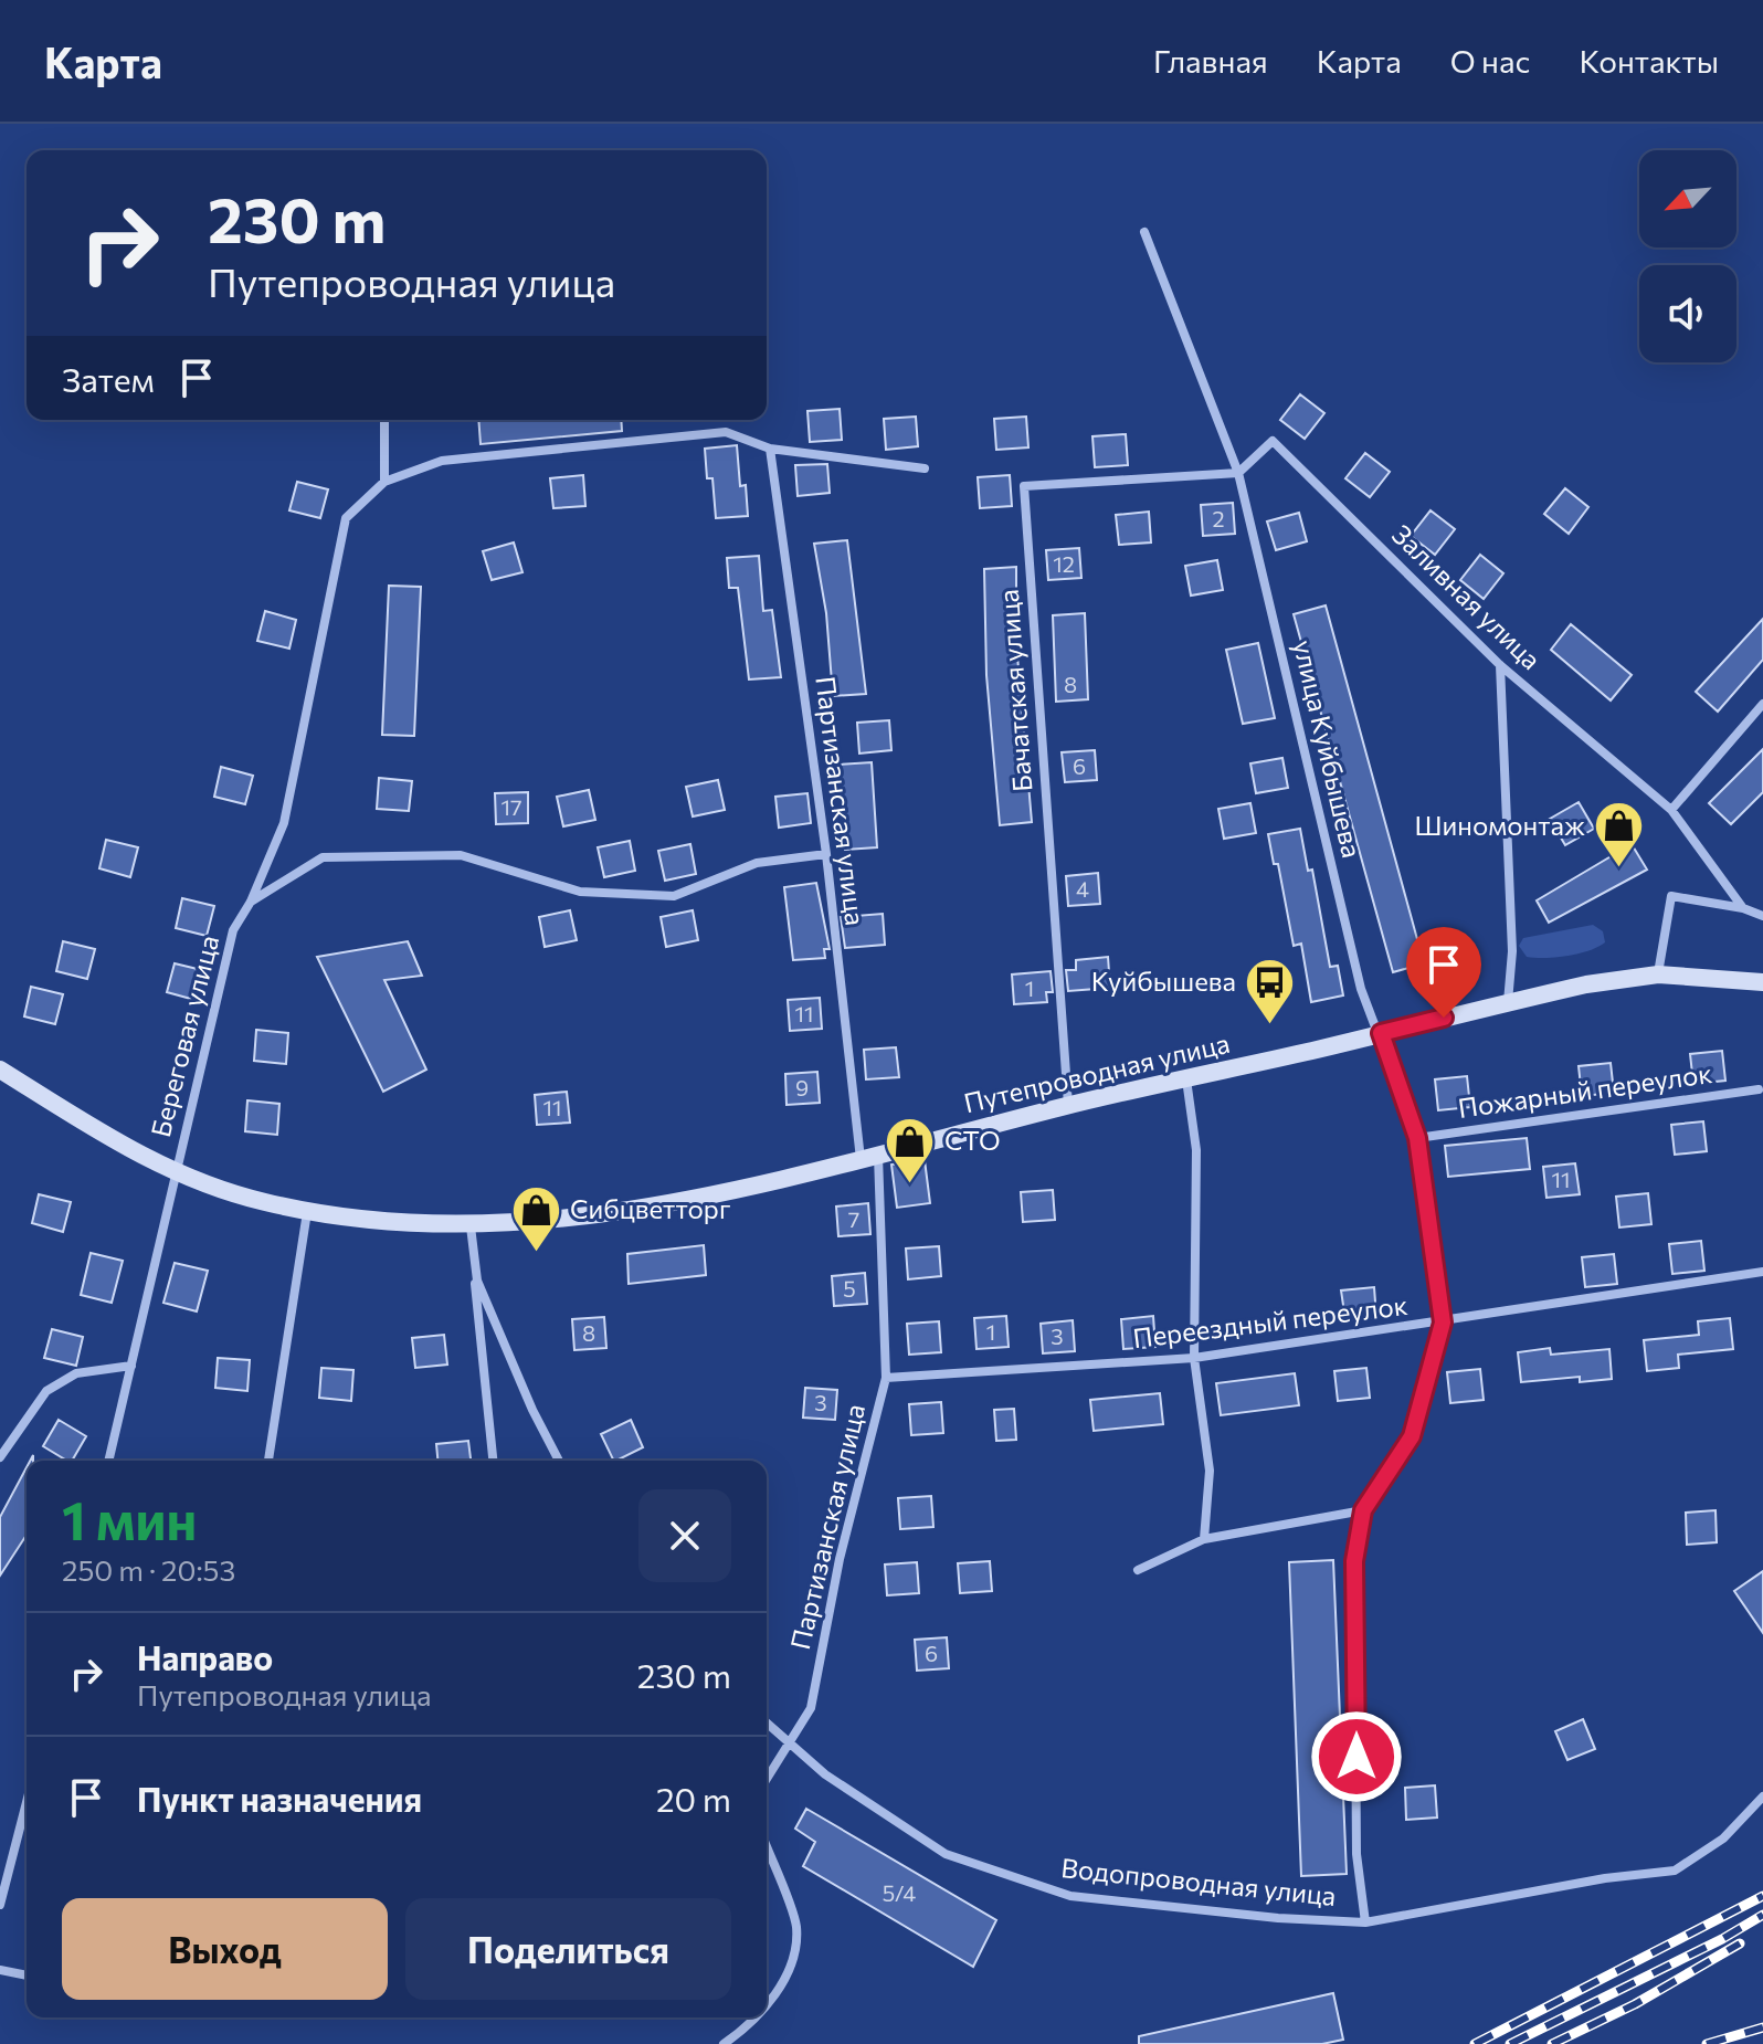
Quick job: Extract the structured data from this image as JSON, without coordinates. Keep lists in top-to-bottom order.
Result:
{
  "streets": {
    "main road": ["Путепроводная улица"],
    "street": [
      "Заливная улица",
      "Бачатская улица",
      "улица Куйбышева",
      "Партизанская улица",
      "Береговая улица",
      "Пожарный переулок",
      "Переездный переулок",
      "Водопроводная улица"
    ]
  },
  "crossings": [
    ["Заливная улица", "Бачатская улица"],
    ["Заливная улица", "улица Куйбышева"],
    ["Бачатская улица", "улица Куйбышева"],
    ["Бачатская улица", "Путепроводная улица"],
    ["улица Куйбышева", "Путепроводная улица"],
    ["улица Куйбышева", "Пожарный переулок"],
    ["улица Куйбышева", "Переездный переулок"],
    ["Партизанская улица", "Путепроводная улица"],
    ["Партизанская улица", "Переездный переулок"],
    ["Партизанская улица", "Водопроводная улица"],
    ["Береговая улица", "Путепроводная улица"]
  ],
  "places": {
    "shop": ["Шиномонтаж", "СТО", "Сибцветторг"],
    "bus stop": ["Куйбышева"]
  },
  "house_numbers": [
    "2",
    "12",
    "8",
    "6",
    "17",
    "4",
    "1",
    "11",
    "9",
    "11",
    "11",
    "7",
    "5",
    "1",
    "8",
    "3",
    "3",
    "6",
    "5/4"
  ],
  "north": "bottom left",
  "page": {
    "header": "Карта",
    "nav": [
      "Главная",
      "Карта",
      "О нас",
      "Контакты"
    ],
    "turn": ["230 m", "Путепроводная улица"],
    "then": "Затем",
    "heading": ["1 мин", "250 m · 20:53"],
    "list": [
      {
        "name": "Направо",
        "note": "Путепроводная улица",
        "value": "230 m"
      },
      {
        "name": "Пункт назначения",
        "value": "20 m"
      }
    ],
    "buttons": ["Выход", "Поделиться"]
  }
}
